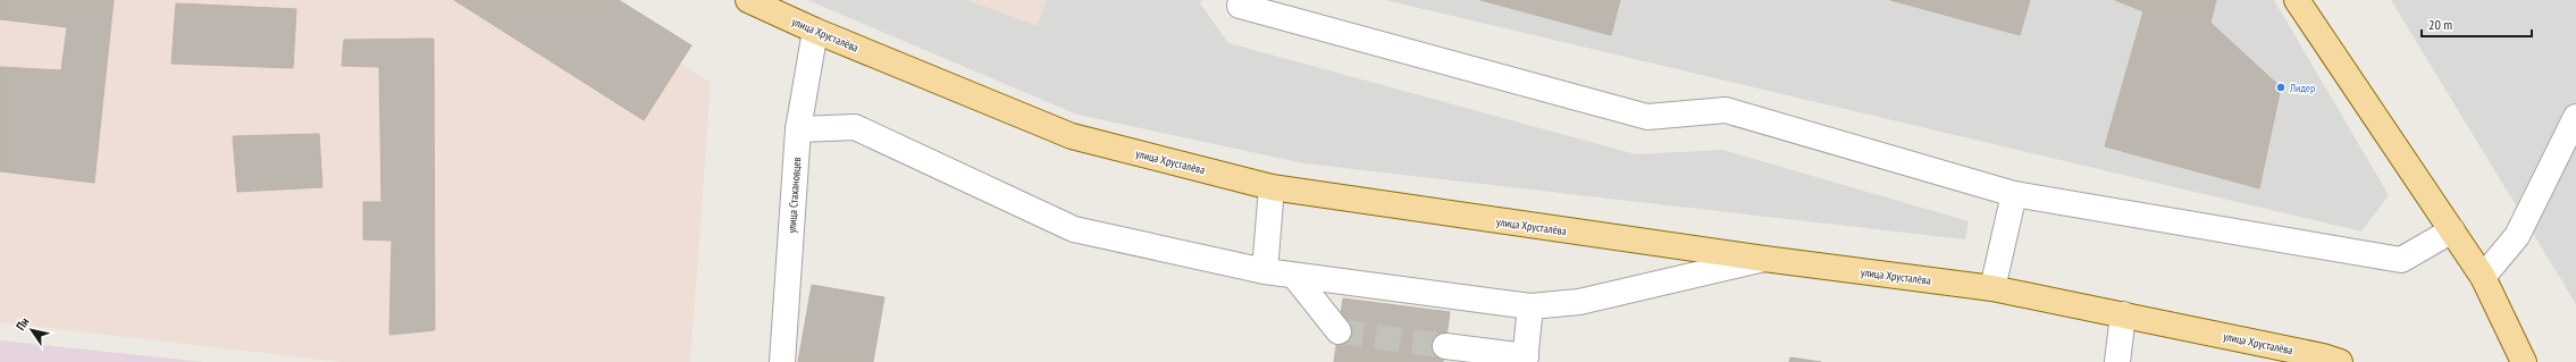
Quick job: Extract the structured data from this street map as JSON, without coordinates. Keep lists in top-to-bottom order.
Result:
{
  "streets": {
    "main road": ["улица Хрусталёва"],
    "street": ["улица Стахановцев"]
  },
  "crossings": [
    ["улица Хрусталёва", "улица Стахановцев"]
  ],
  "places": ["Лидер"],
  "scale_bar": "20 m",
  "north": "top left"
}
